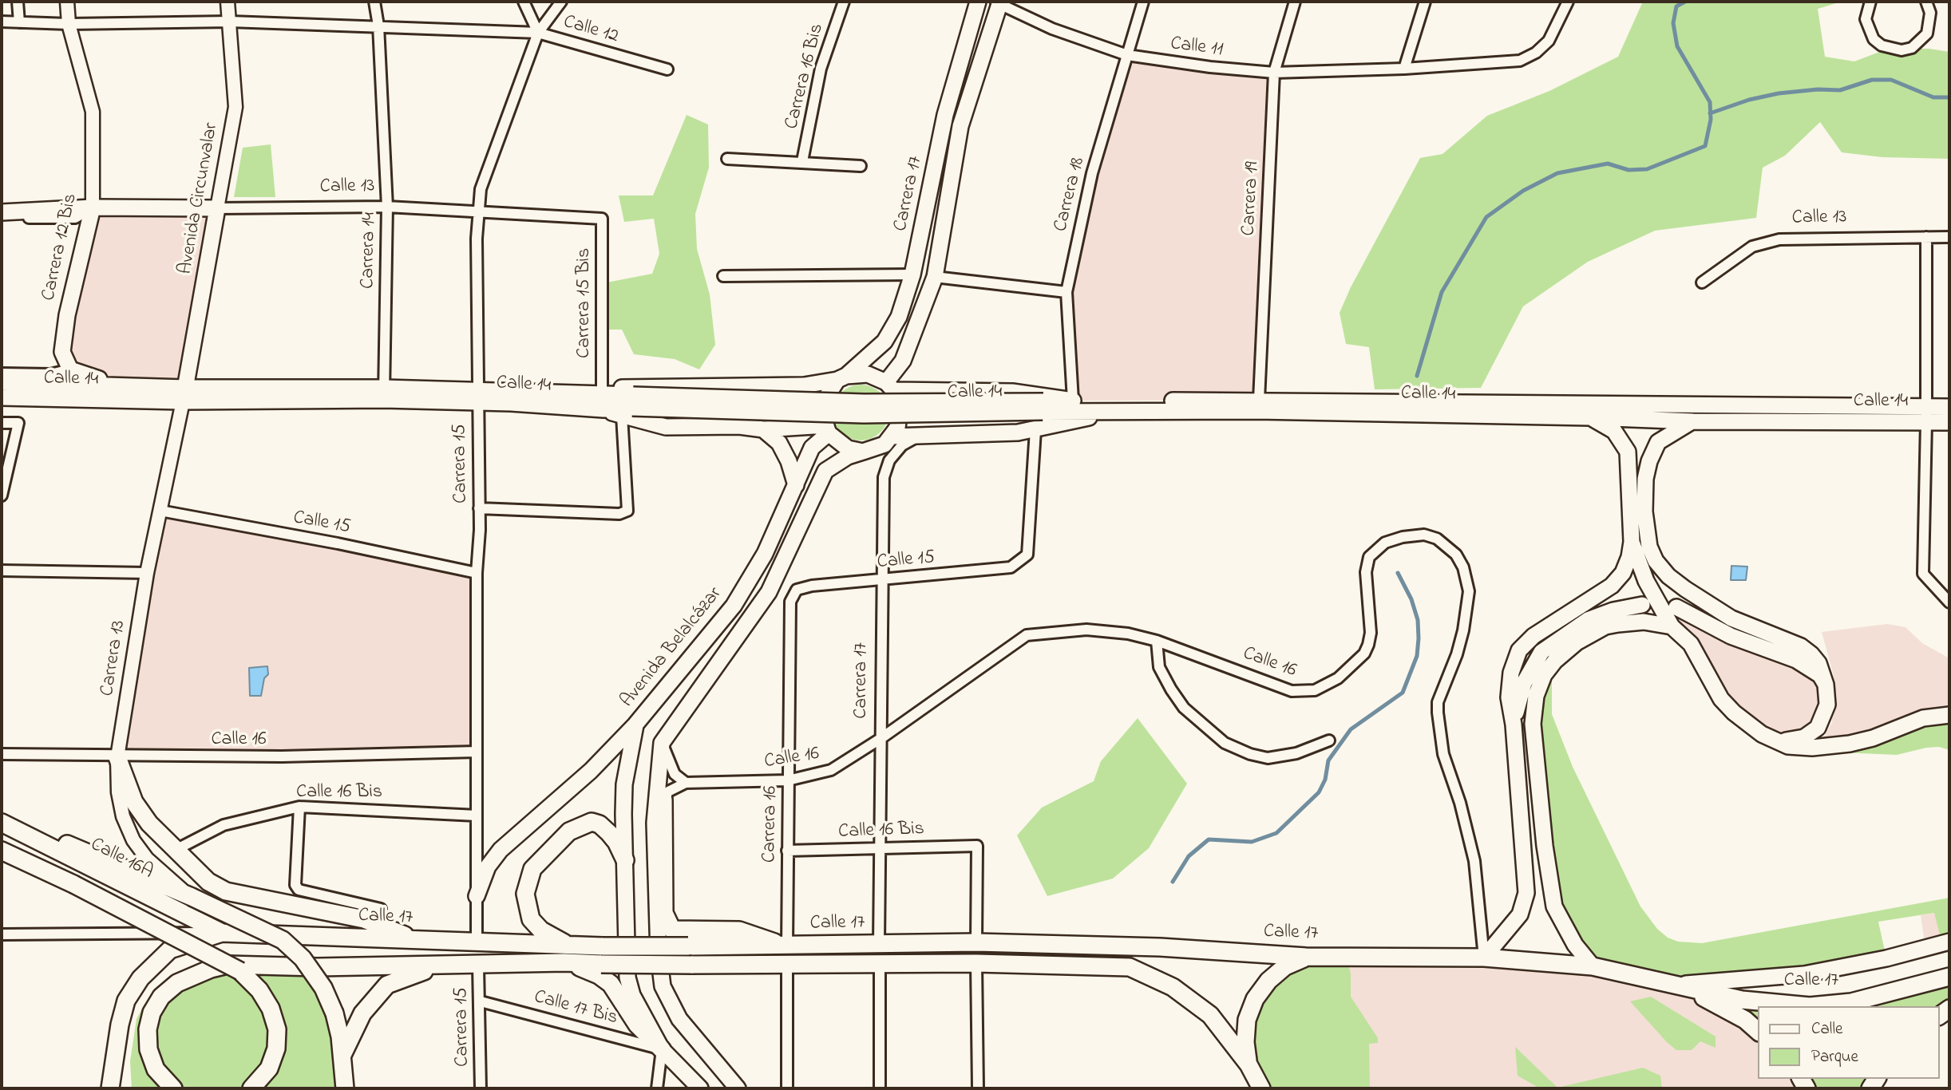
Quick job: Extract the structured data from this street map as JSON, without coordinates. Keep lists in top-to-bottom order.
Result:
{
  "streets": {
    "main road": [
      "Calle 13",
      "Carrera 17",
      "Avenida Circunvalar",
      "Carrera 12 Bis",
      "Calle 14",
      "Avenida Belalcázar",
      "Calle 16A",
      "Calle 17"
    ],
    "street": [
      "Calle 12",
      "Calle 11",
      "Carrera 16 Bis",
      "Carrera 18",
      "Carrera 19",
      "Carrera 14",
      "Carrera 15 Bis",
      "Carrera 15",
      "Calle 15",
      "Carrera 13",
      "Calle 16",
      "Calle 16 Bis",
      "Carrera 16",
      "Calle 17 Bis"
    ]
  },
  "crossings": [
    ["Calle 12", "Avenida Circunvalar"],
    ["Calle 12", "Carrera 12 Bis"],
    ["Calle 12", "Carrera 14"],
    ["Calle 12", "Carrera 15"],
    ["Calle 11", "Carrera 17"],
    ["Calle 11", "Carrera 18"],
    ["Calle 11", "Carrera 19"],
    ["Calle 13", "Avenida Circunvalar"],
    ["Calle 13", "Carrera 12 Bis"],
    ["Calle 13", "Carrera 14"],
    ["Calle 13", "Carrera 15 Bis"],
    ["Calle 13", "Carrera 15"],
    ["Carrera 17", "Calle 15"],
    ["Carrera 17", "Avenida Belalcázar"],
    ["Carrera 17", "Calle 16"],
    ["Carrera 17", "Calle 16 Bis"],
    ["Carrera 17", "Calle 17"],
    ["Carrera 18", "Calle 14"],
    ["Avenida Circunvalar", "Calle 14"],
    ["Avenida Circunvalar", "Carrera 13"],
    ["Carrera 19", "Calle 14"],
    ["Carrera 14", "Calle 14"],
    ["Calle 14", "Carrera 15"],
    ["Calle 14", "Carrera 13"],
    ["Carrera 15", "Calle 15"],
    ["Carrera 15", "Calle 16"],
    ["Carrera 15", "Calle 16 Bis"],
    ["Carrera 15", "Calle 17"],
    ["Carrera 15", "Calle 17 Bis"],
    ["Calle 15", "Carrera 13"],
    ["Calle 15", "Carrera 16"],
    ["Avenida Belalcázar", "Calle 17 Bis"],
    ["Carrera 13", "Calle 16"],
    ["Calle 16", "Carrera 16"],
    ["Calle 16", "Calle 17"],
    ["Calle 16 Bis", "Carrera 16"],
    ["Calle 16 Bis", "Calle 17"],
    ["Carrera 16", "Calle 17"],
    ["Calle 16A", "Calle 17"]
  ],
  "legend": ["Calle", "Parque"]
}
